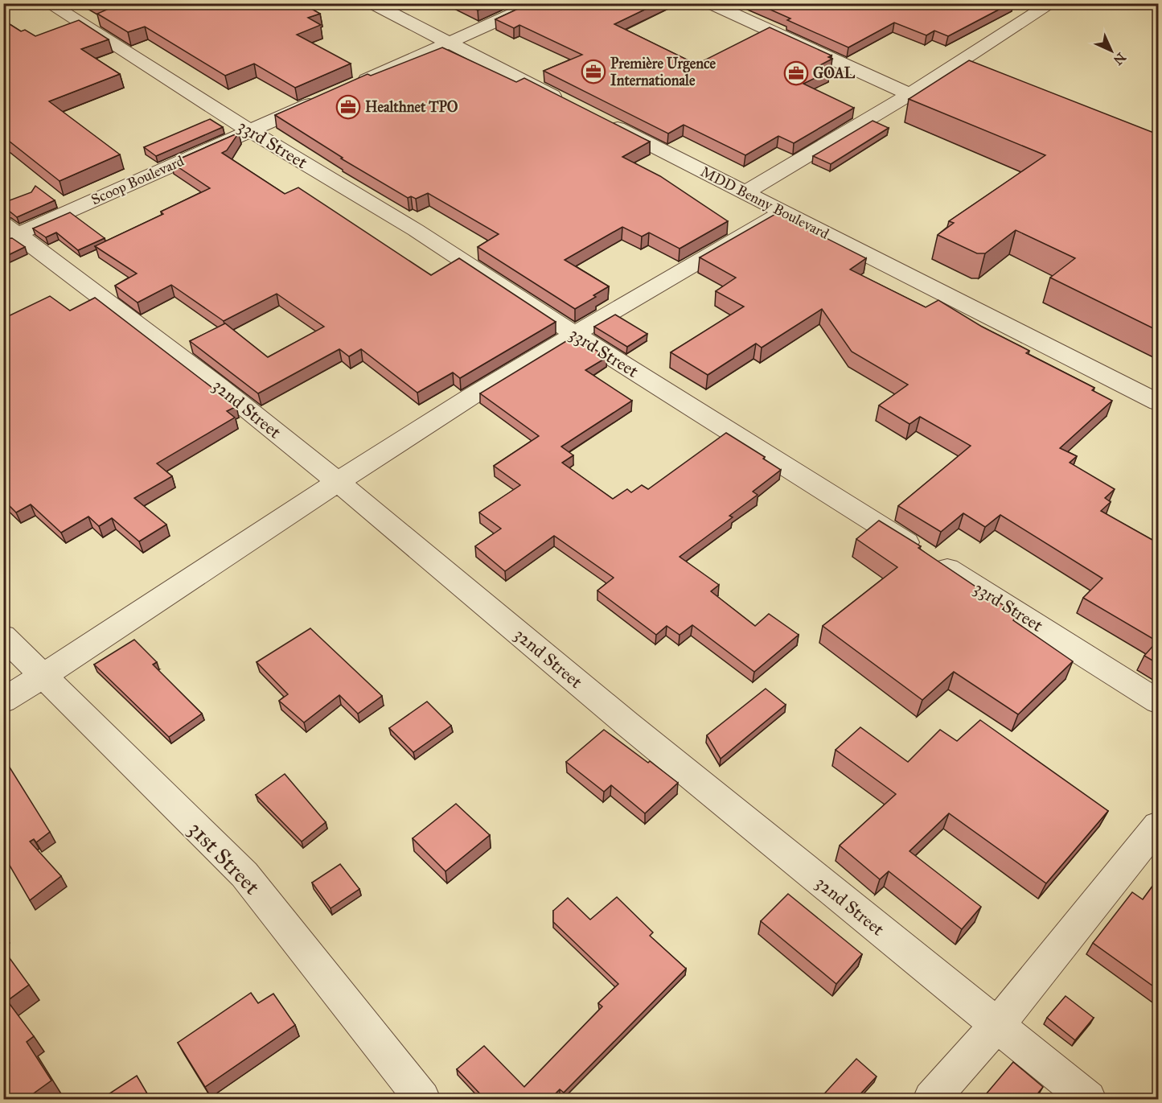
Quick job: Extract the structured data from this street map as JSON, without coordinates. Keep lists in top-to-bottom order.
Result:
{
  "streets": {
    "street": [
      "33rd Street",
      "Scoop Boulevard",
      "MDD Benny Boulevard",
      "32nd Street",
      "31st Street"
    ]
  },
  "crossings": [
    ["33rd Street", "Scoop Boulevard"],
    ["Scoop Boulevard", "32nd Street"]
  ],
  "places": {
    "office": ["Première Urgence Internationale", "GOAL", "Healthnet TPO"]
  },
  "north": "bottom right"
}
